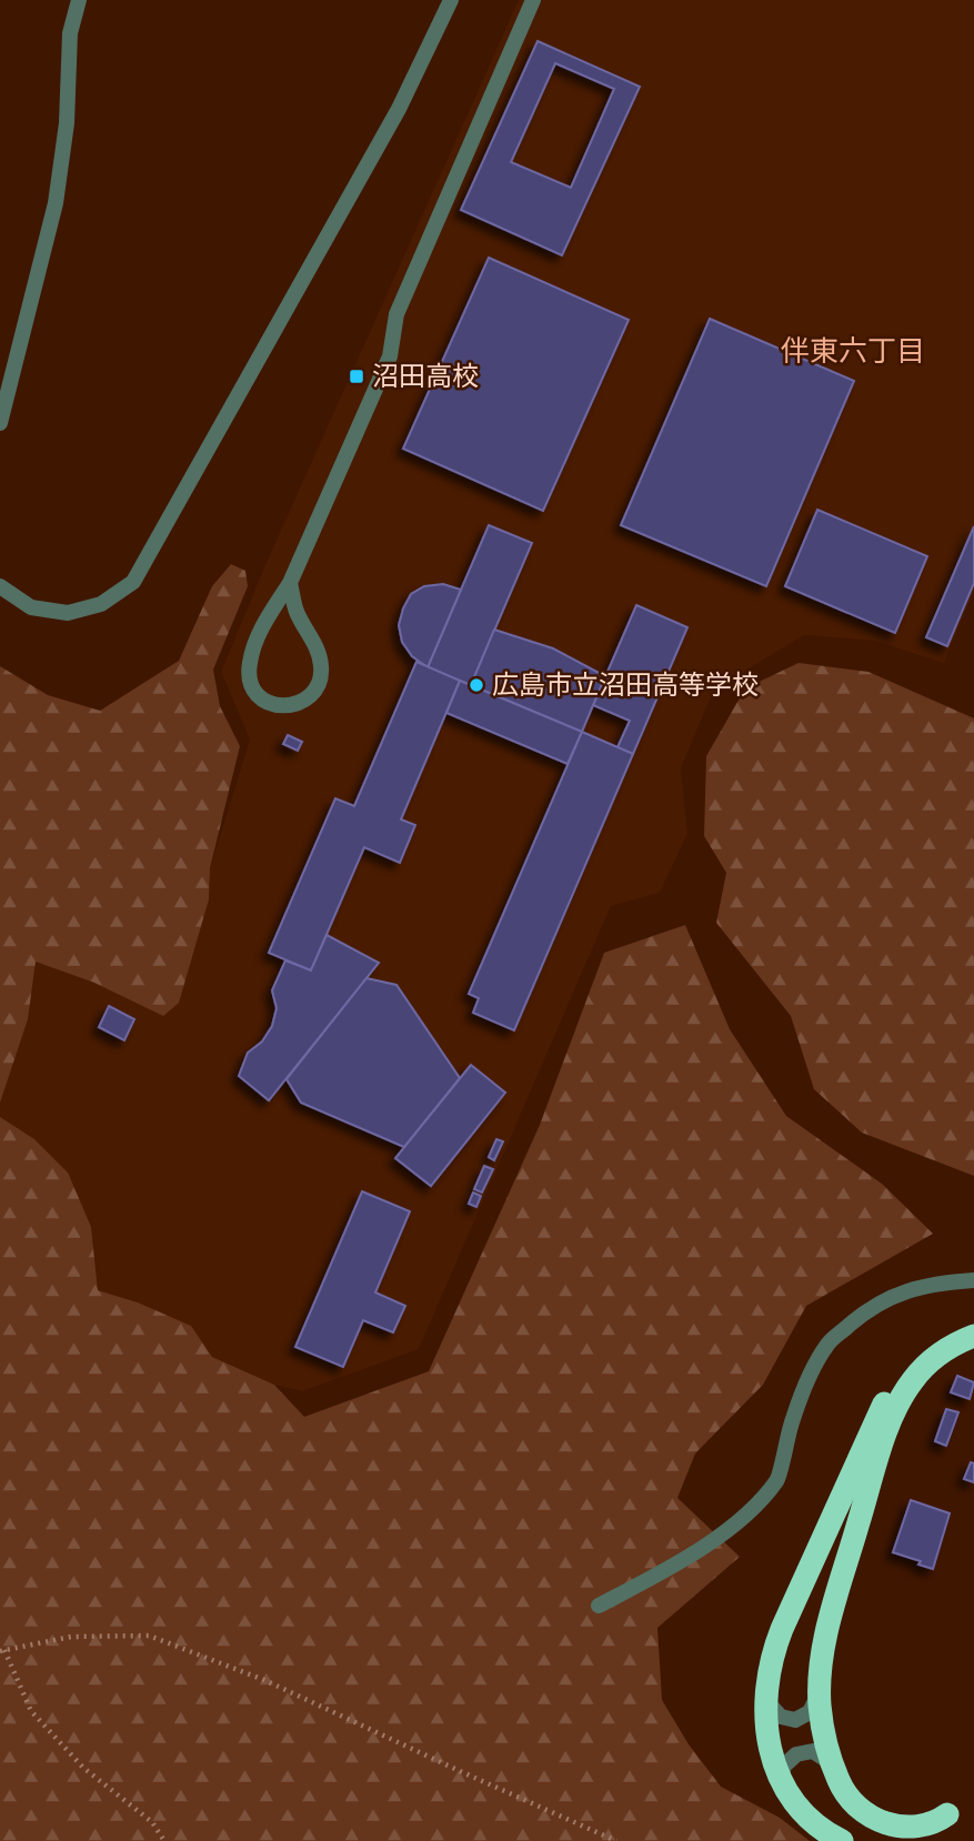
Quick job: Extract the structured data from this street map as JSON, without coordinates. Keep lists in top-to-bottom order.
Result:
{
  "districts": ["伴東六丁目"],
  "places": {
    "transit": ["沼田高校"],
    "other": ["広島市立沼田高等学校"]
  }
}
